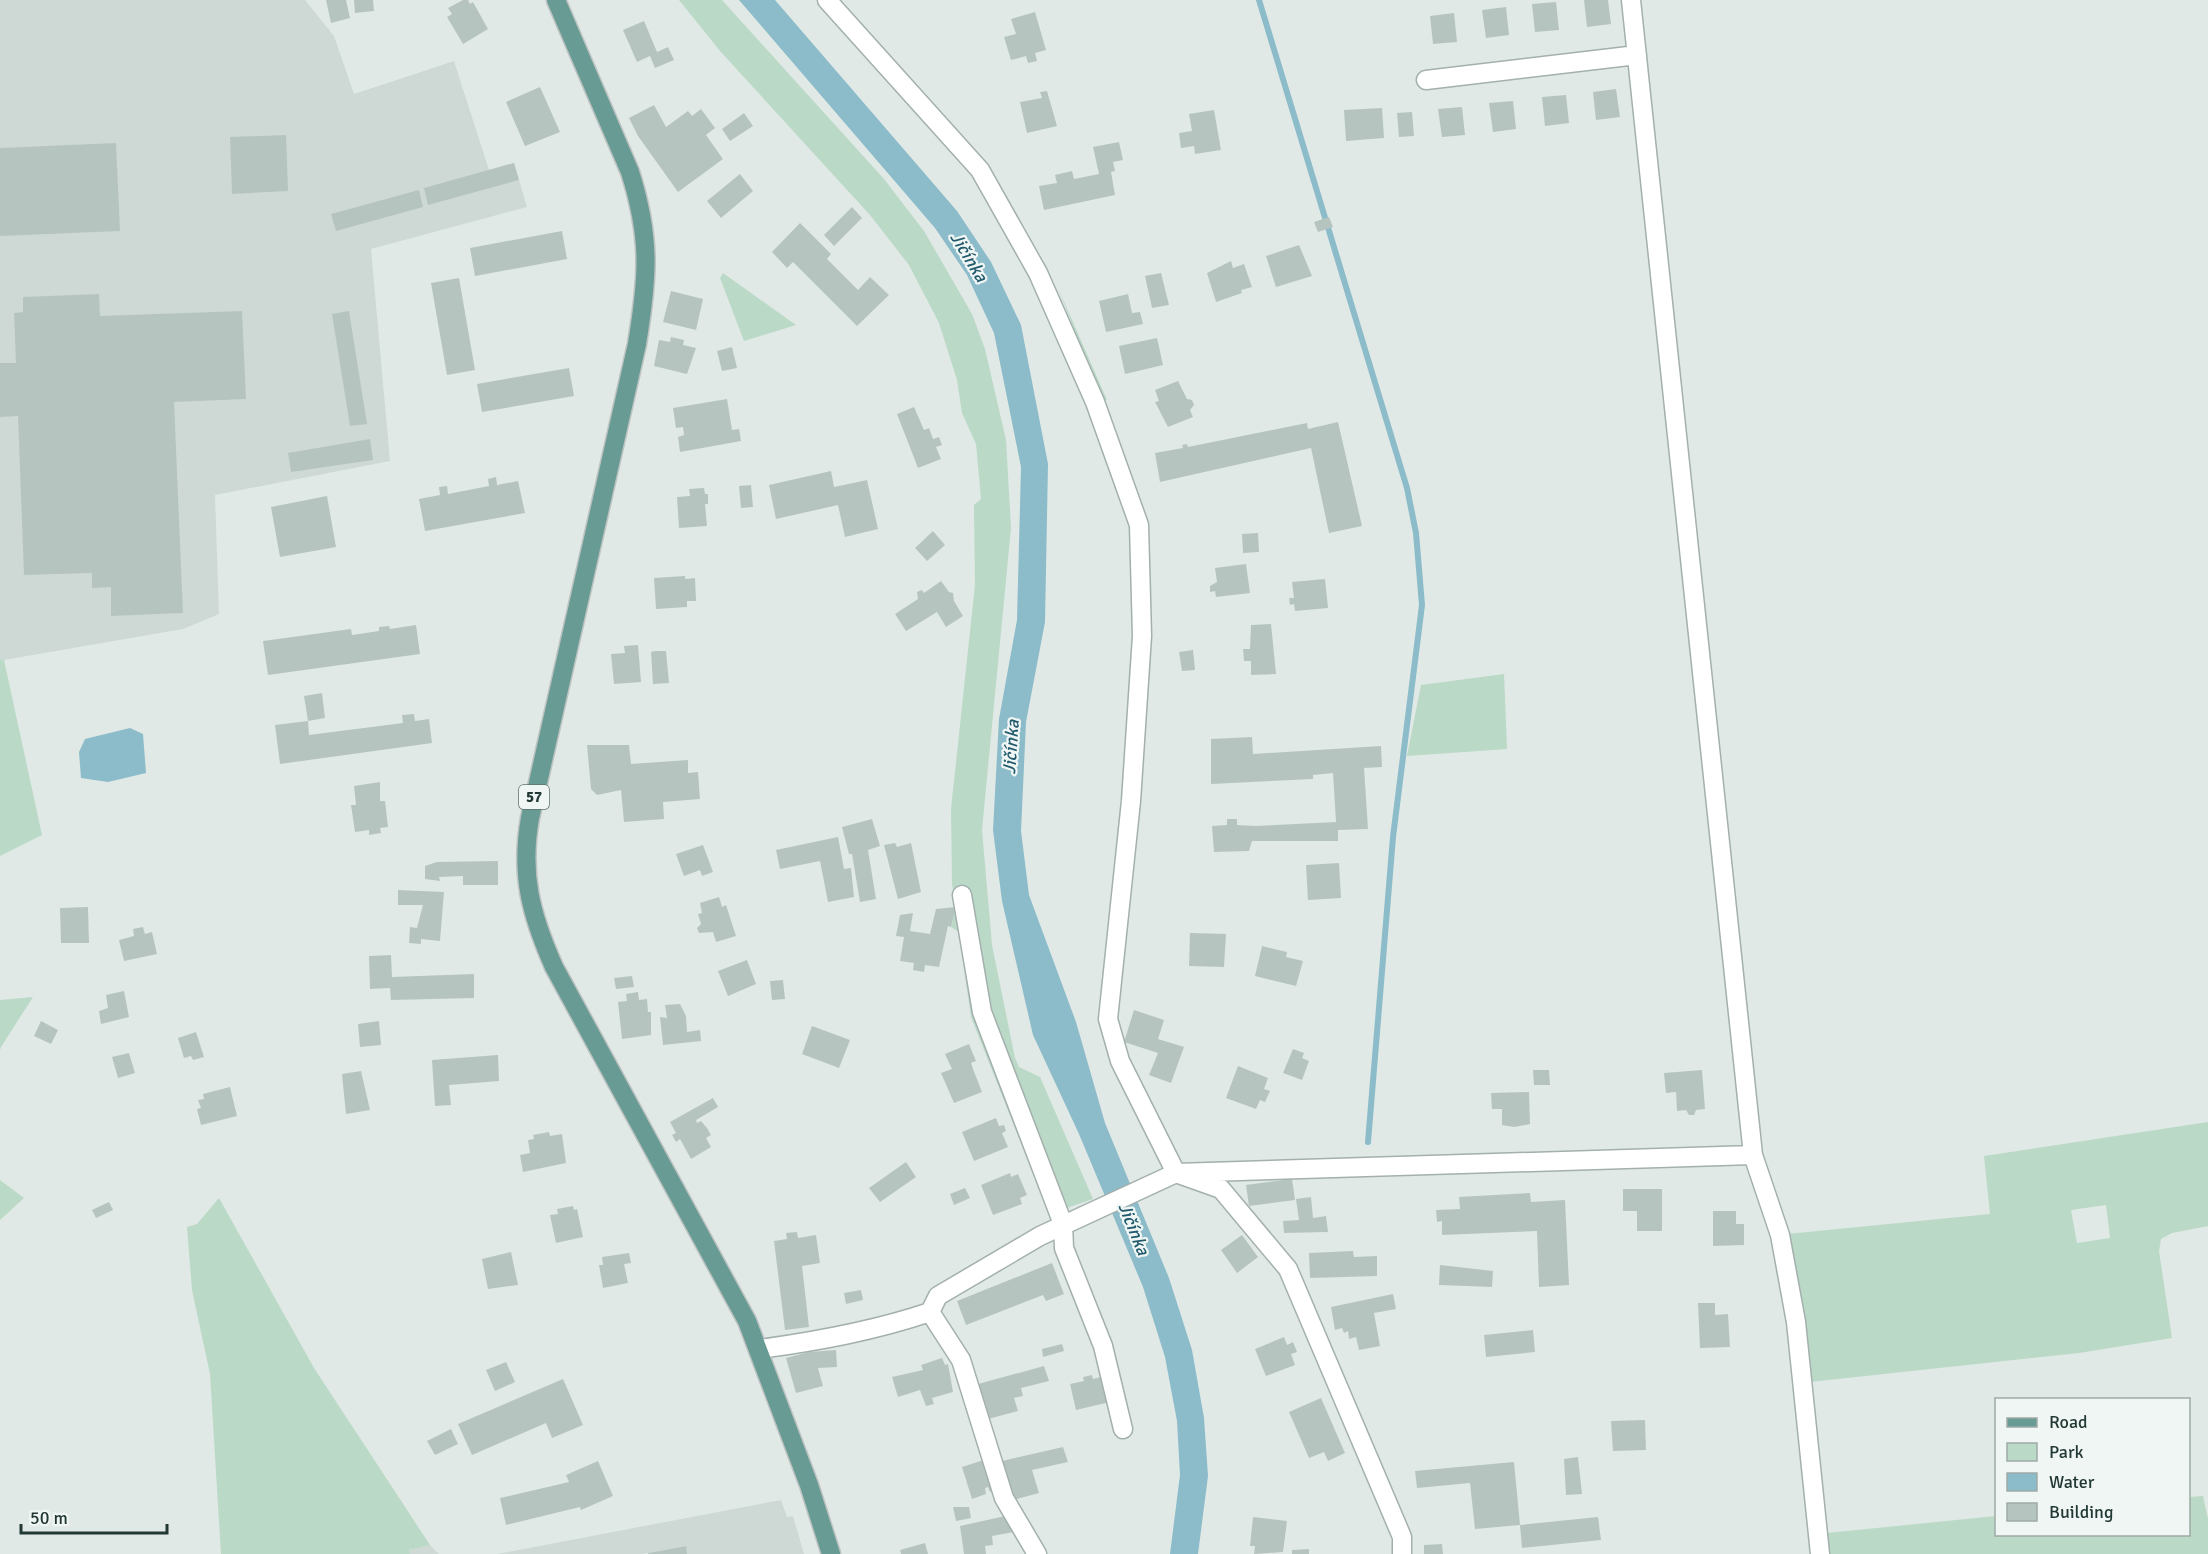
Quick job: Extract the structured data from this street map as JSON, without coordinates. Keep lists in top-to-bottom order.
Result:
{
  "streets": {
    "main road": ["57"]
  },
  "water": ["Jičínka"],
  "legend": [
    "Road",
    "Park",
    "Water",
    "Building"
  ],
  "scale_bar": "50 m"
}
